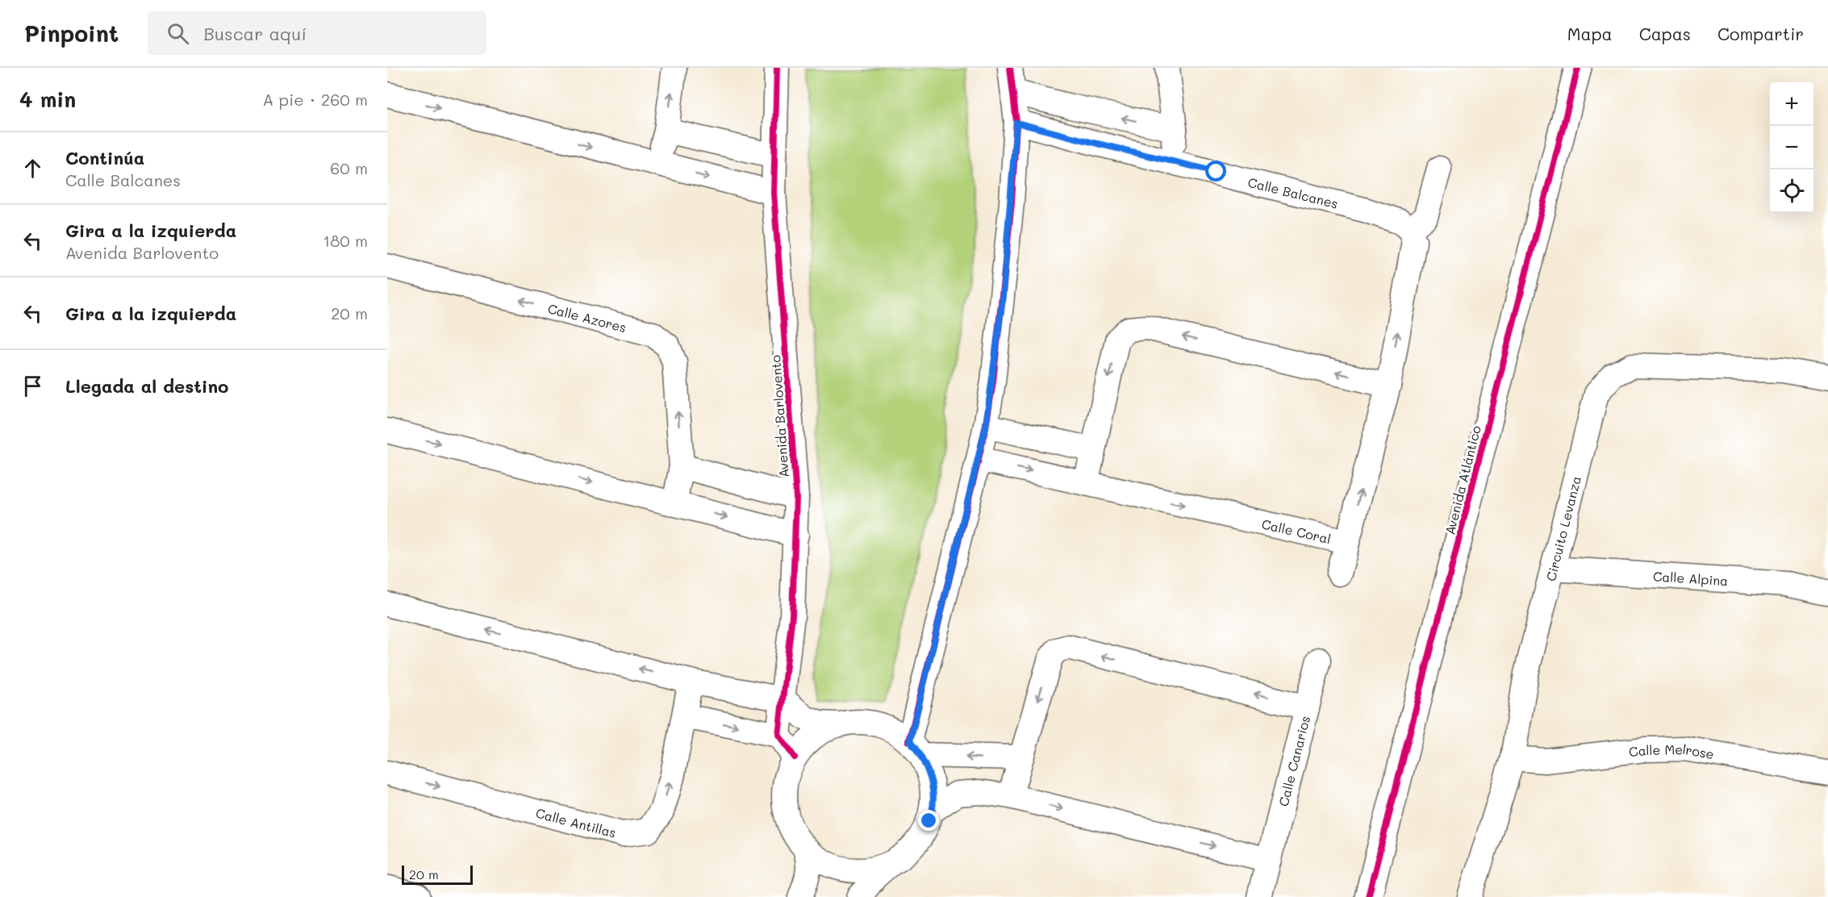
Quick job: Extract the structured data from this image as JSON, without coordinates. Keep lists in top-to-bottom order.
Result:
{
  "streets": {
    "street": [
      "Calle Balcanes",
      "Calle Azores",
      "Avenida Barlovento",
      "Avenida Atlántico",
      "Circuito Levanza",
      "Calle Coral",
      "Calle Alpina",
      "Calle Melrose",
      "Calle Canarios",
      "Calle Antillas"
    ]
  },
  "crossings": [
    ["Calle Balcanes", "Calle Coral"],
    ["Circuito Levanza", "Calle Alpina"],
    ["Circuito Levanza", "Calle Melrose"]
  ],
  "scale_bar": "20 m",
  "page": {
    "header": "Pinpoint",
    "search": "Buscar aquí",
    "nav": ["Mapa", "Capas", "Compartir"],
    "heading": ["4 min", "A pie · 260 m"],
    "map_buttons": ["+", "−"],
    "list": [
      ["Continúa", "Calle Balcanes", "60 m"],
      ["Gira a la izquierda", "Avenida Barlovento", "180 m"],
      ["Gira a la izquierda", "20 m"],
      "Llegada al destino"
    ],
    "scale": "20 m"
  }
}
